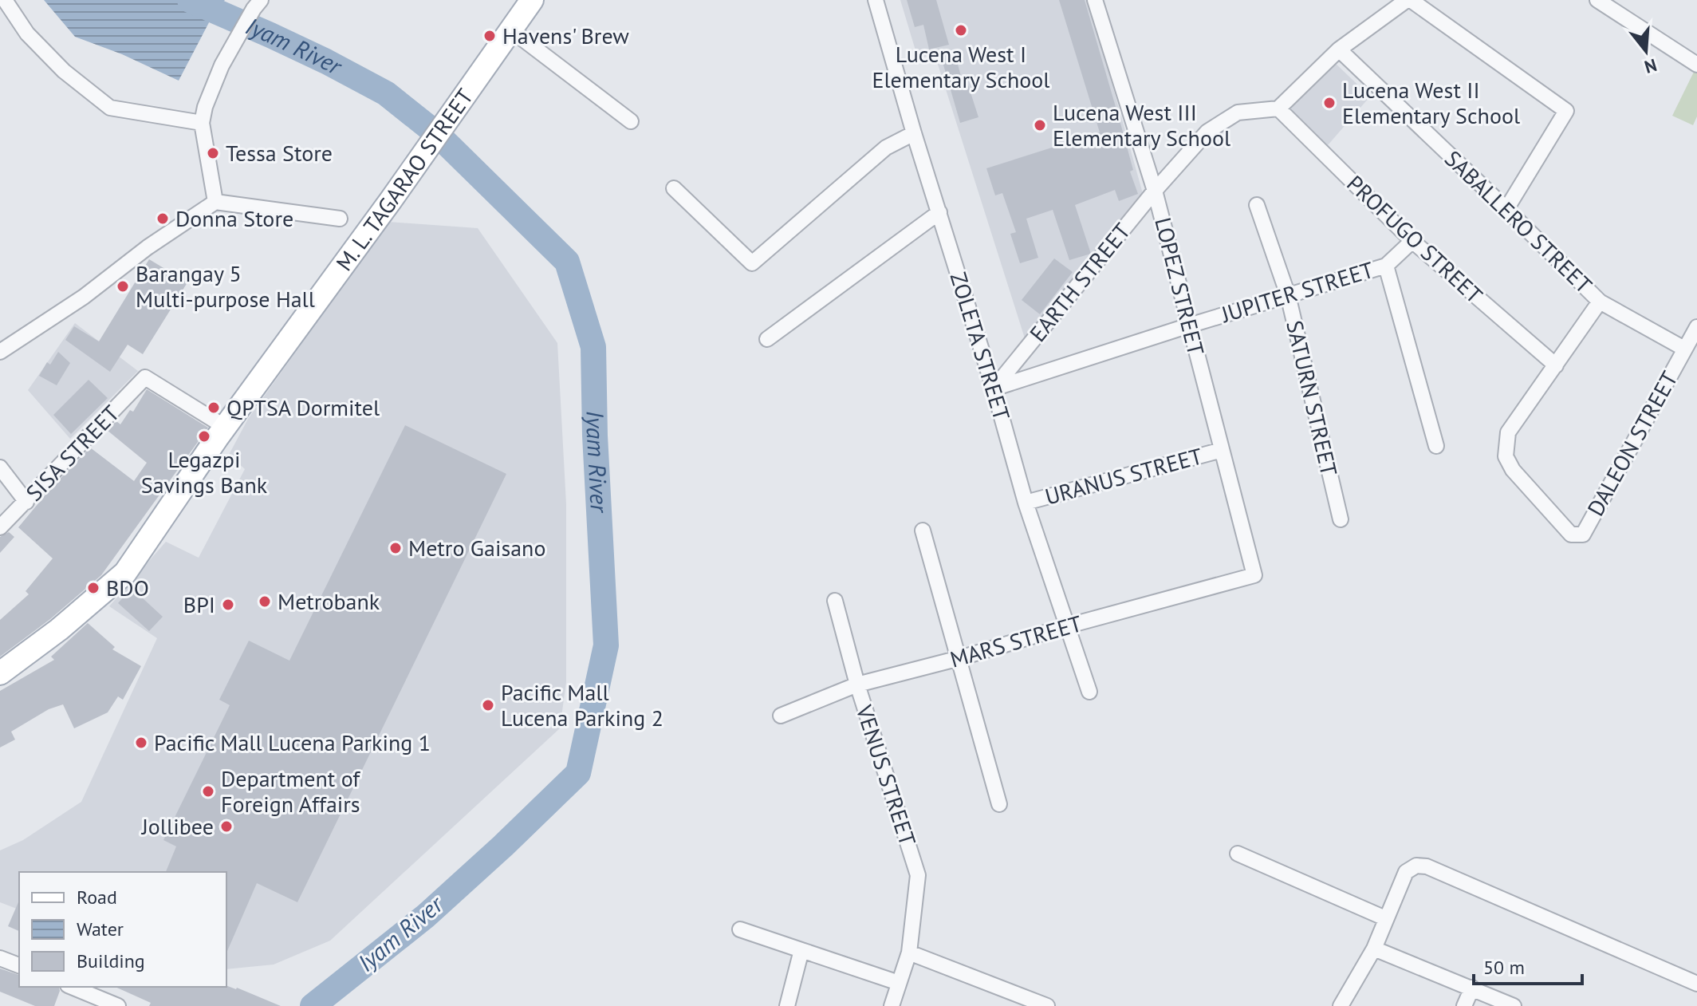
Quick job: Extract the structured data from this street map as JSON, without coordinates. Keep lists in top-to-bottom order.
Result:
{
  "streets": {
    "main road": ["M. L. TAGARAO STREET"],
    "street": [
      "SABALLERO STREET",
      "PROFUGO STREET",
      "EARTH STREET",
      "LOPEZ STREET",
      "JUPITER STREET",
      "ZOLETA STREET",
      "SATURN STREET",
      "DALEON STREET",
      "SISA STREET",
      "URANUS STREET",
      "MARS STREET",
      "VENUS STREET"
    ]
  },
  "crossings": [
    ["M. L. TAGARAO STREET", "SISA STREET"],
    ["SABALLERO STREET", "DALEON STREET"],
    ["PROFUGO STREET", "EARTH STREET"],
    ["PROFUGO STREET", "JUPITER STREET"],
    ["PROFUGO STREET", "DALEON STREET"],
    ["EARTH STREET", "LOPEZ STREET"],
    ["EARTH STREET", "JUPITER STREET"],
    ["EARTH STREET", "ZOLETA STREET"],
    ["LOPEZ STREET", "JUPITER STREET"],
    ["LOPEZ STREET", "URANUS STREET"],
    ["LOPEZ STREET", "MARS STREET"],
    ["JUPITER STREET", "ZOLETA STREET"],
    ["JUPITER STREET", "SATURN STREET"],
    ["ZOLETA STREET", "URANUS STREET"],
    ["ZOLETA STREET", "MARS STREET"],
    ["MARS STREET", "VENUS STREET"]
  ],
  "water": ["Iyam River"],
  "places": [
    "Lucena West I Elementary School",
    "Havens' Brew",
    "Lucena West II Elementary School",
    "Lucena West III Elementary School",
    "Tessa Store",
    "Donna Store",
    "Barangay 5 Multi-purpose Hall",
    "QPTSA Dormitel",
    "Legazpi Savings Bank",
    "Metro Gaisano",
    "BDO",
    "Metrobank",
    "BPI",
    "Pacific Mall Lucena Parking 2",
    "Pacific Mall Lucena Parking 1",
    "Department of Foreign Affairs",
    "Jollibee"
  ],
  "legend": ["Road", "Water", "Building"],
  "scale_bar": "50 m",
  "north": "bottom"
}
